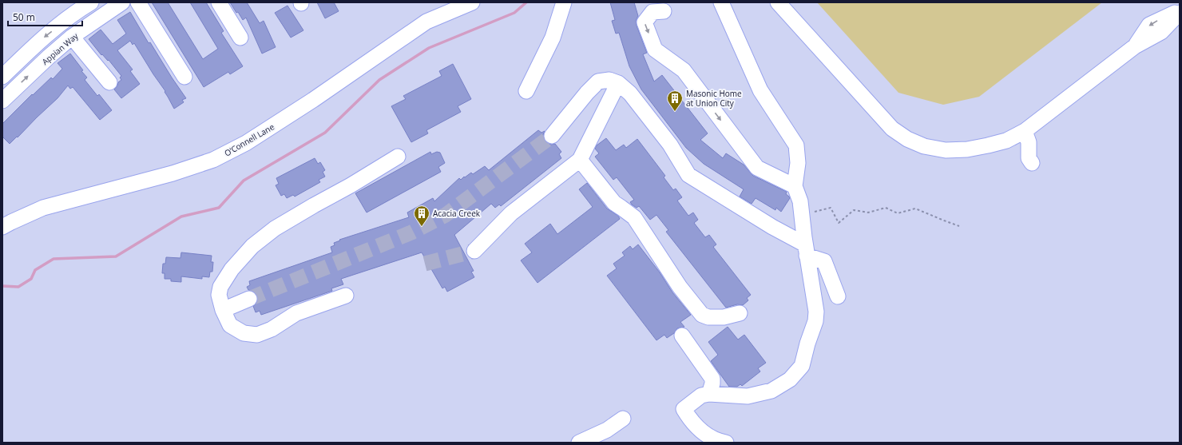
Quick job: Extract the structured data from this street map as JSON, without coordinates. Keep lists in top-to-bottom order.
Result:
{
  "streets": {
    "street": ["Appian Way", "O’Connell Lane"]
  },
  "places": {
    "building": ["Masonic Home at Union City", "Acacia Creek"]
  },
  "scale_bar": "50 m"
}
